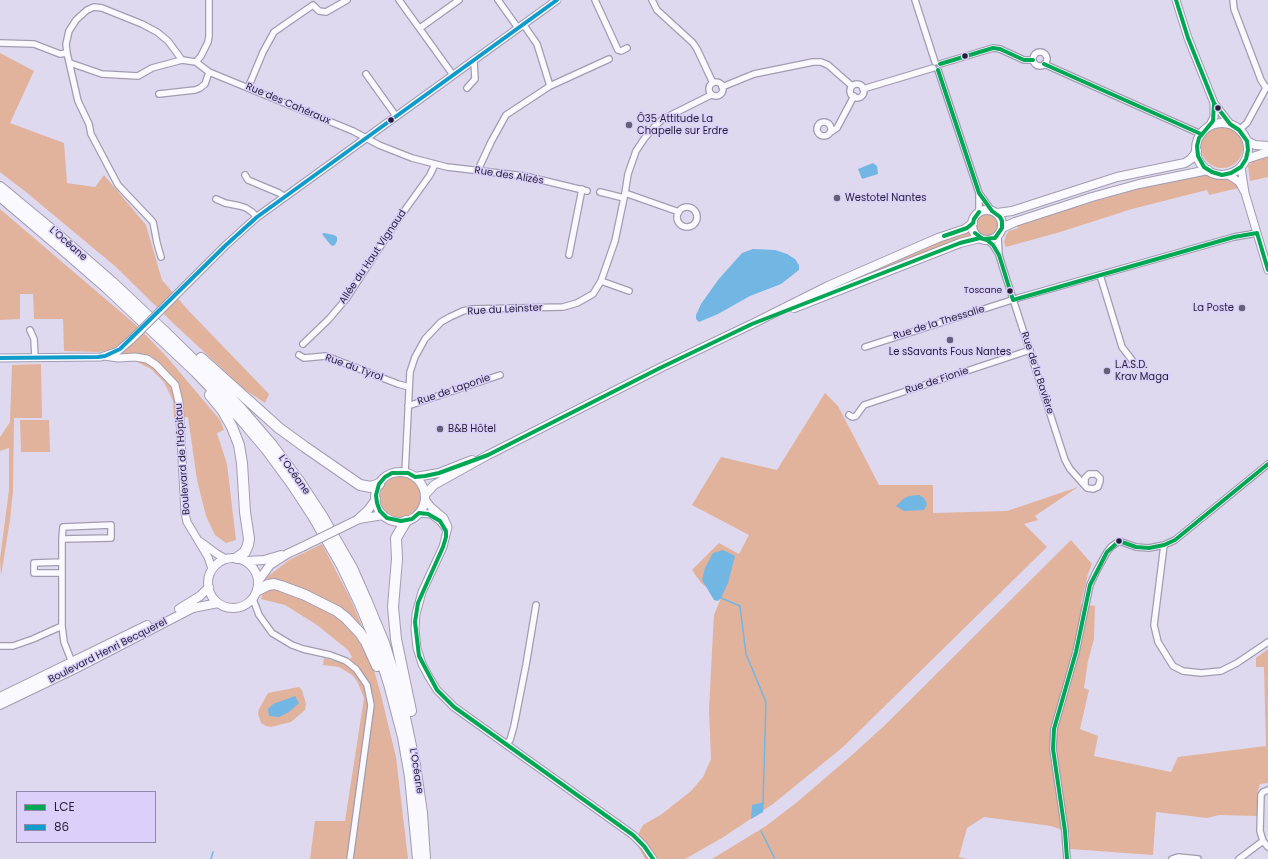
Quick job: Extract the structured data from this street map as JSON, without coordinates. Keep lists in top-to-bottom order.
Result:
{
  "streets": {
    "highway": ["L’Océane"],
    "main road": ["Boulevard Henri Becquerel"],
    "street": [
      "Rue des Cahéraux",
      "Rue des Alizés",
      "Allée du Haut Vignaud",
      "Rue du Leinster",
      "Rue de la Thessalie",
      "Rue du Tyrol",
      "Rue de la Bavière",
      "Rue de Fionie",
      "Rue de Laponie",
      "Boulevard de l'Hôpitau"
    ]
  },
  "crossings": [
    ["Rue des Cahéraux", "Rue des Alizés"],
    ["Rue des Cahéraux", "Allée du Haut Vignaud"],
    ["Rue des Alizés", "Allée du Haut Vignaud"],
    ["Rue du Leinster", "Rue du Tyrol"],
    ["Rue du Leinster", "Rue de Laponie"],
    ["Rue de la Thessalie", "Rue de la Bavière"],
    ["Rue de la Bavière", "Rue de Fionie"],
    ["Boulevard de l'Hôpitau", "Boulevard Henri Becquerel"]
  ],
  "places": [
    "Ô35 Attitude La Chapelle sur Erdre",
    "Westotel Nantes",
    "Toscane",
    "La Poste",
    "Le sSavants Fous Nantes",
    "L.A.S.D. Krav Maga",
    "B&B Hôtel"
  ],
  "lines": ["transit line LCE", "transit line 86"],
  "legend": ["LCE", "86"]
}
